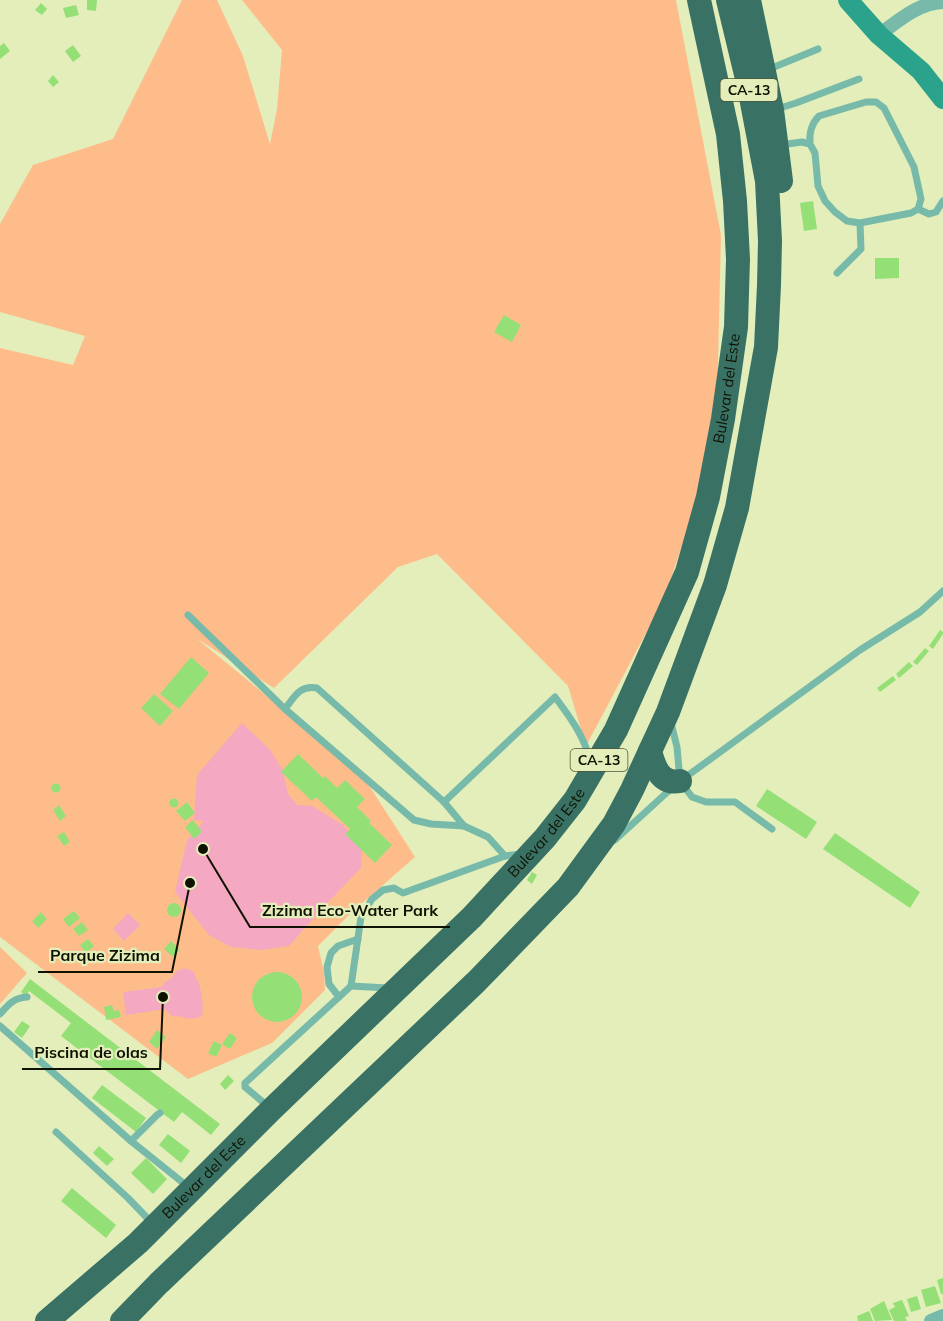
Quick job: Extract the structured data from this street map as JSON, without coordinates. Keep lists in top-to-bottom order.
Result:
{
  "streets": {
    "highway": ["CA-13", "Bulevar del Este"]
  },
  "places": ["Zizima Eco-Water Park", "Parque Zizima", "Piscina de olas"]
}
